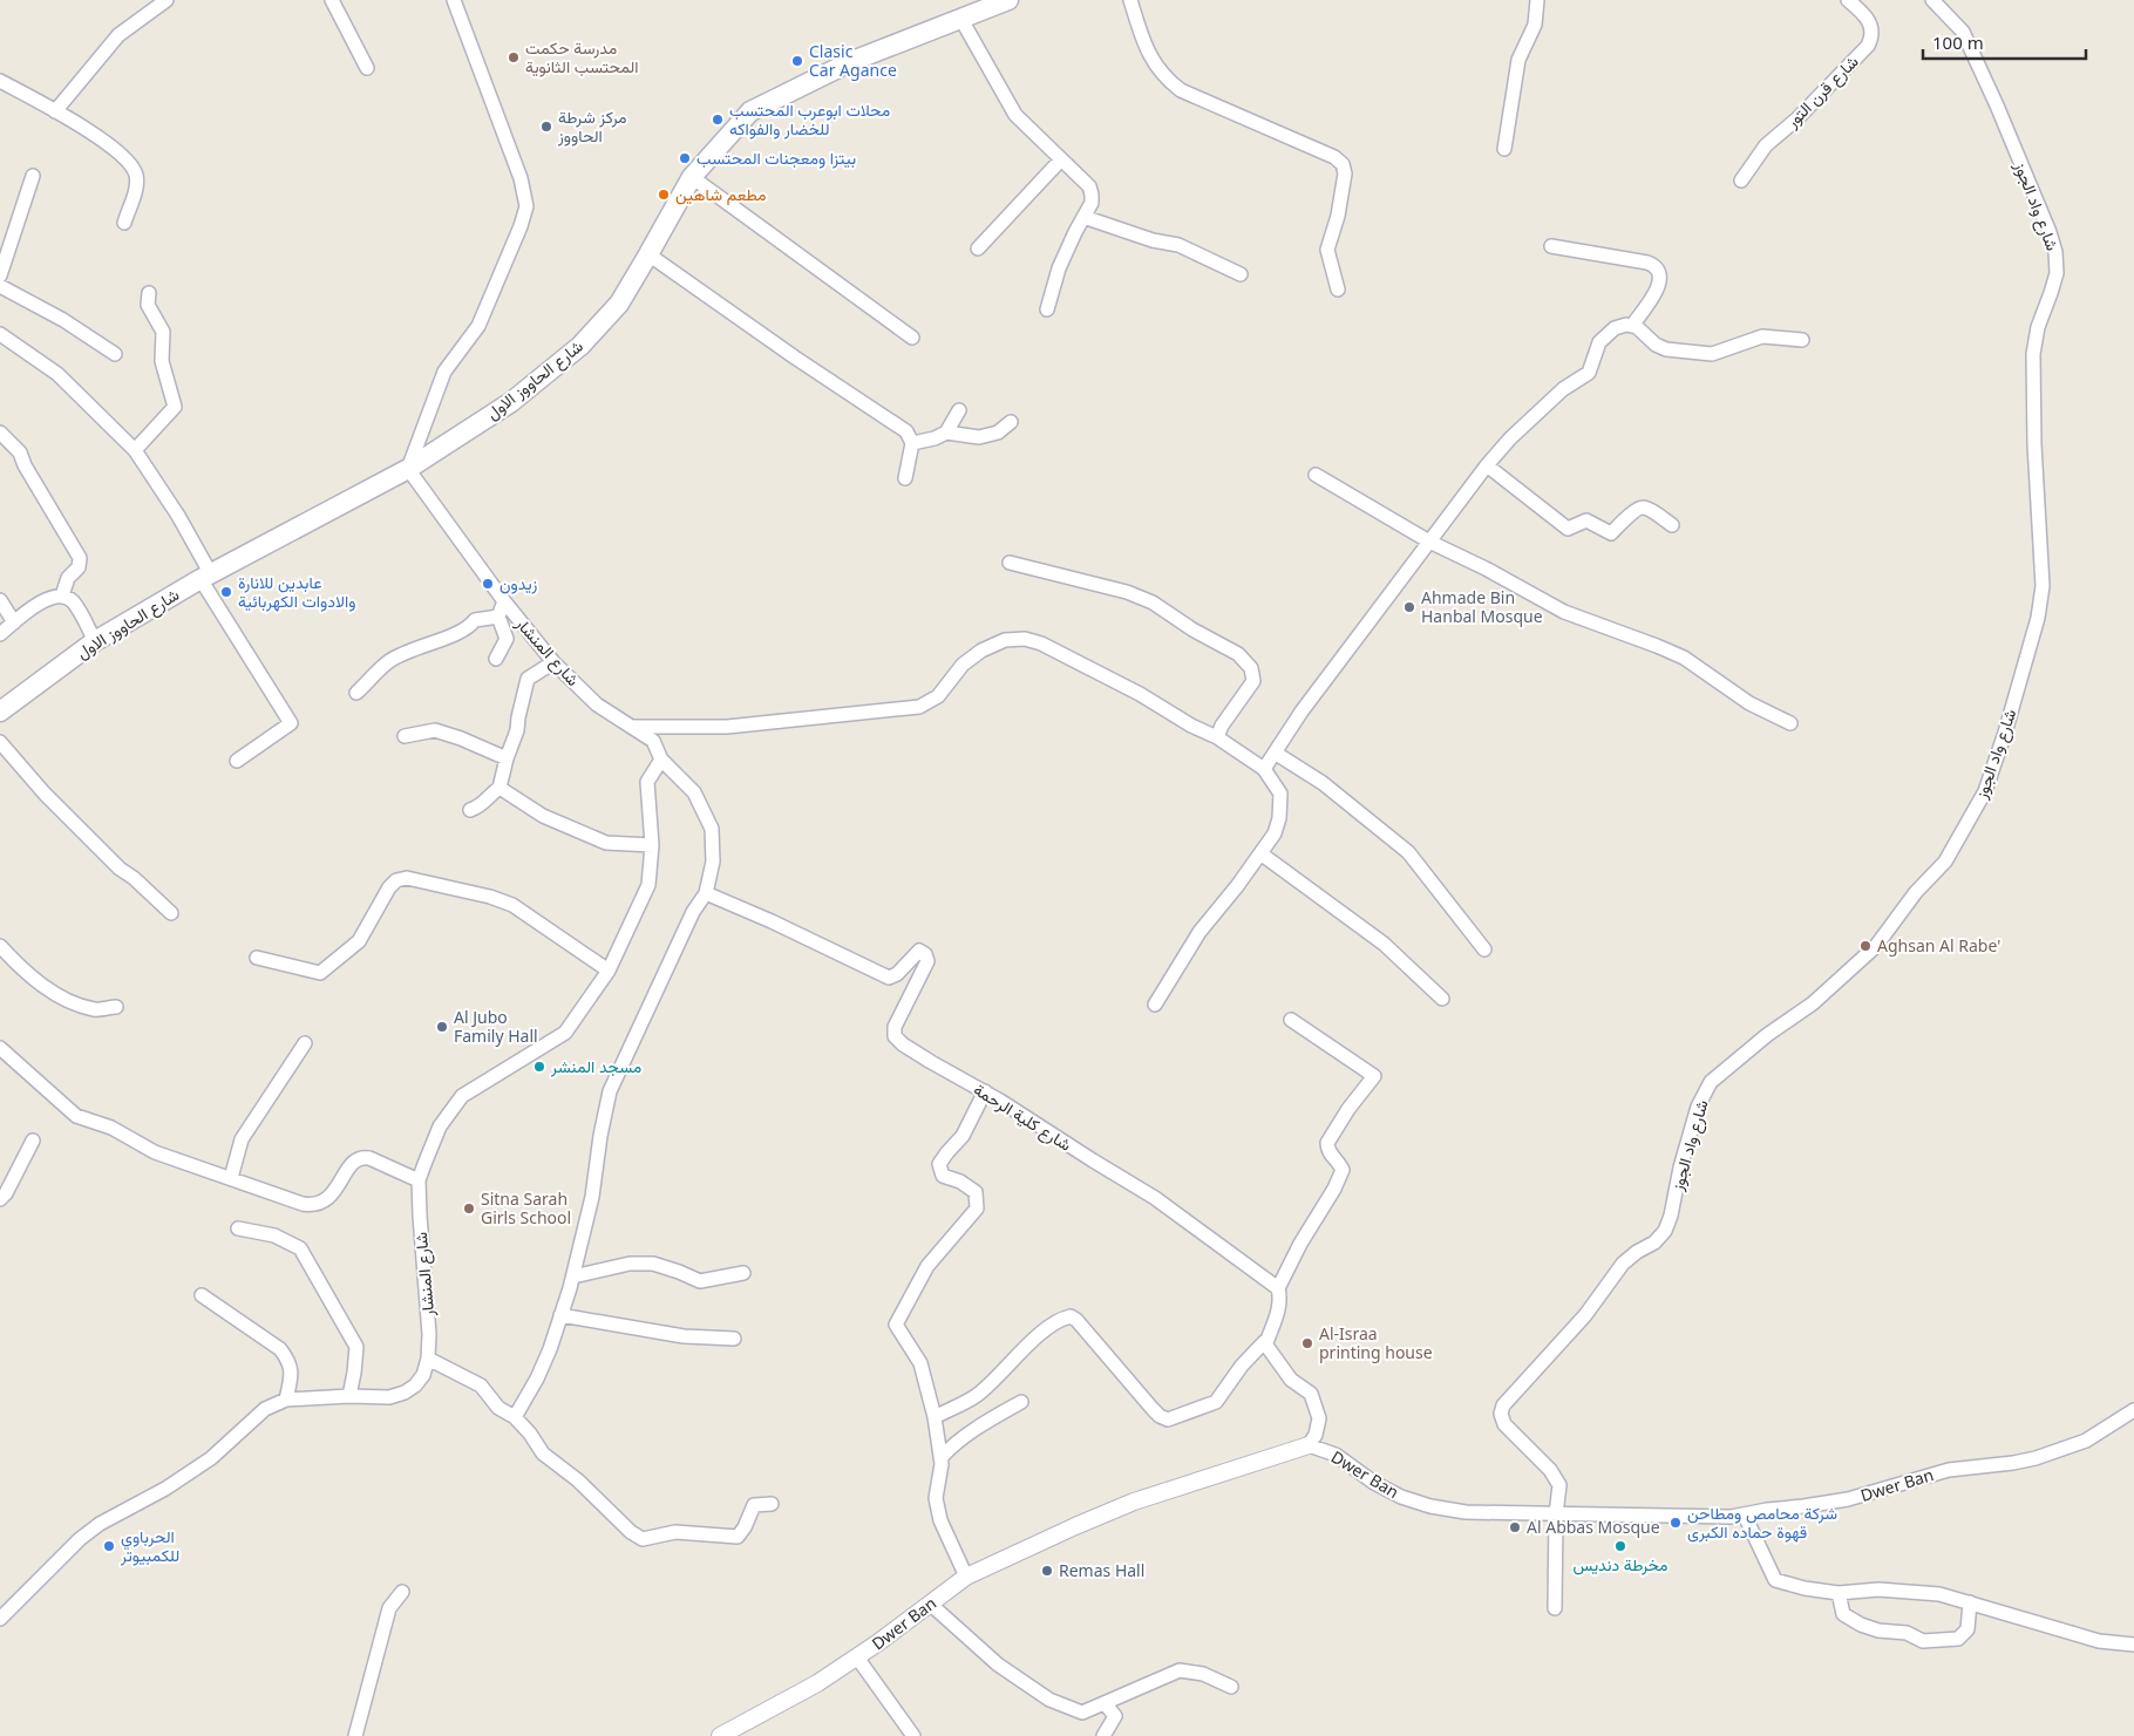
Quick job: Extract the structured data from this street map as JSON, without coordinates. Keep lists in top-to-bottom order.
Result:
{
  "streets": {
    "main road": ["شارع الحاووز الاول"],
    "street": [
      "شارع قرن التور",
      "شارع واد الجوز",
      "شارع المنشار",
      "شارع كلية الرحمة",
      "Dwer Ban"
    ]
  },
  "crossings": [
    ["شارع واد الجوز", "Dwer Ban"],
    ["شارع الحاووز الاول", "شارع المنشار"],
    ["شارع المنشار", "شارع كلية الرحمة"]
  ],
  "places": [
    "مدرسة حكمت المحتسب الثانوية",
    "Clasic Car Agance",
    "محلات ابوعرب المحتسب للخضار والفواكه",
    "مركز شرطة الحاووز",
    "بيتزا ومعجنات المحتسب",
    "مطعم شاهين",
    "زيدون",
    "عابدين للانارة والادوات الكهربائية",
    "Ahmade Bin Hanbal Mosque",
    "Aghsan Al Rabe'",
    "Al Jubo Family Hall",
    "مسجد المنشر",
    "Sitna Sarah Girls School",
    "Al-Israa printing house",
    "شركة محامص ومطاحن قهوة حماده الكبرى",
    "Al Abbas Mosque",
    "الحرباوي للكمبيوتر",
    "مخرطة دنديس",
    "Remas Hall"
  ],
  "scale_bar": "100 m"
}
